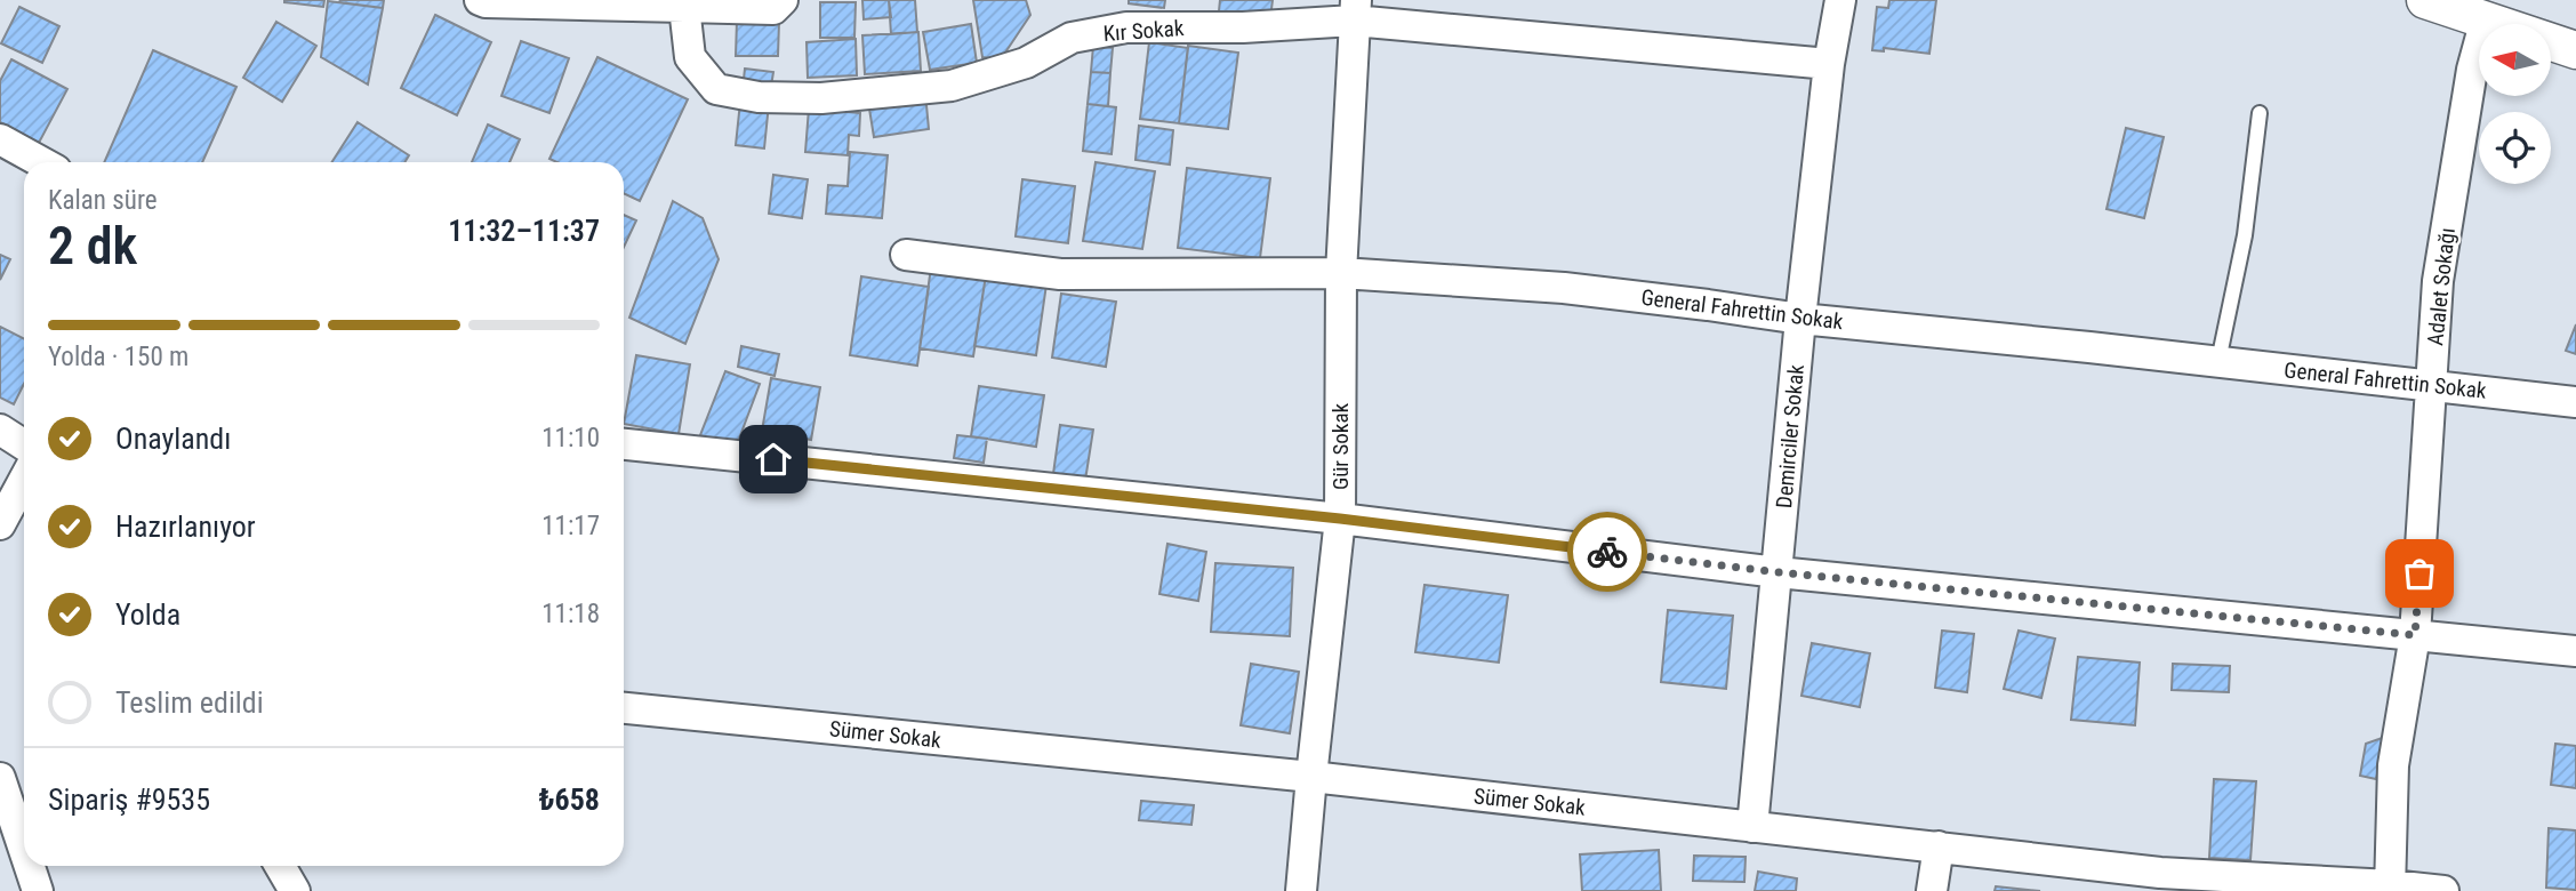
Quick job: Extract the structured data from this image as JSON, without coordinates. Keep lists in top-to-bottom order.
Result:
{
  "streets": {
    "street": [
      "Kır Sokak",
      "Adalet Sokağı",
      "General Fahrettin Sokak",
      "Demirciler Sokak",
      "Gür Sokak",
      "Sümer Sokak"
    ]
  },
  "crossings": [
    ["Kır Sokak", "Demirciler Sokak"],
    ["Kır Sokak", "Gür Sokak"],
    ["Adalet Sokağı", "General Fahrettin Sokak"],
    ["Adalet Sokağı", "Sümer Sokak"],
    ["General Fahrettin Sokak", "Demirciler Sokak"],
    ["General Fahrettin Sokak", "Gür Sokak"],
    ["Demirciler Sokak", "Sümer Sokak"],
    ["Gür Sokak", "Sümer Sokak"]
  ],
  "north": "left",
  "page": {
    "heading": ["2 dk", "Kalan süre", "11:32–11:37"],
    "panel": ["Sipariş #9535", "₺658"],
    "bar": "Yolda · 150 m",
    "list": [
      ["Onaylandı", "11:10"],
      ["Hazırlanıyor", "11:17"],
      ["Yolda", "11:18"],
      "Teslim edildi"
    ]
  }
}
